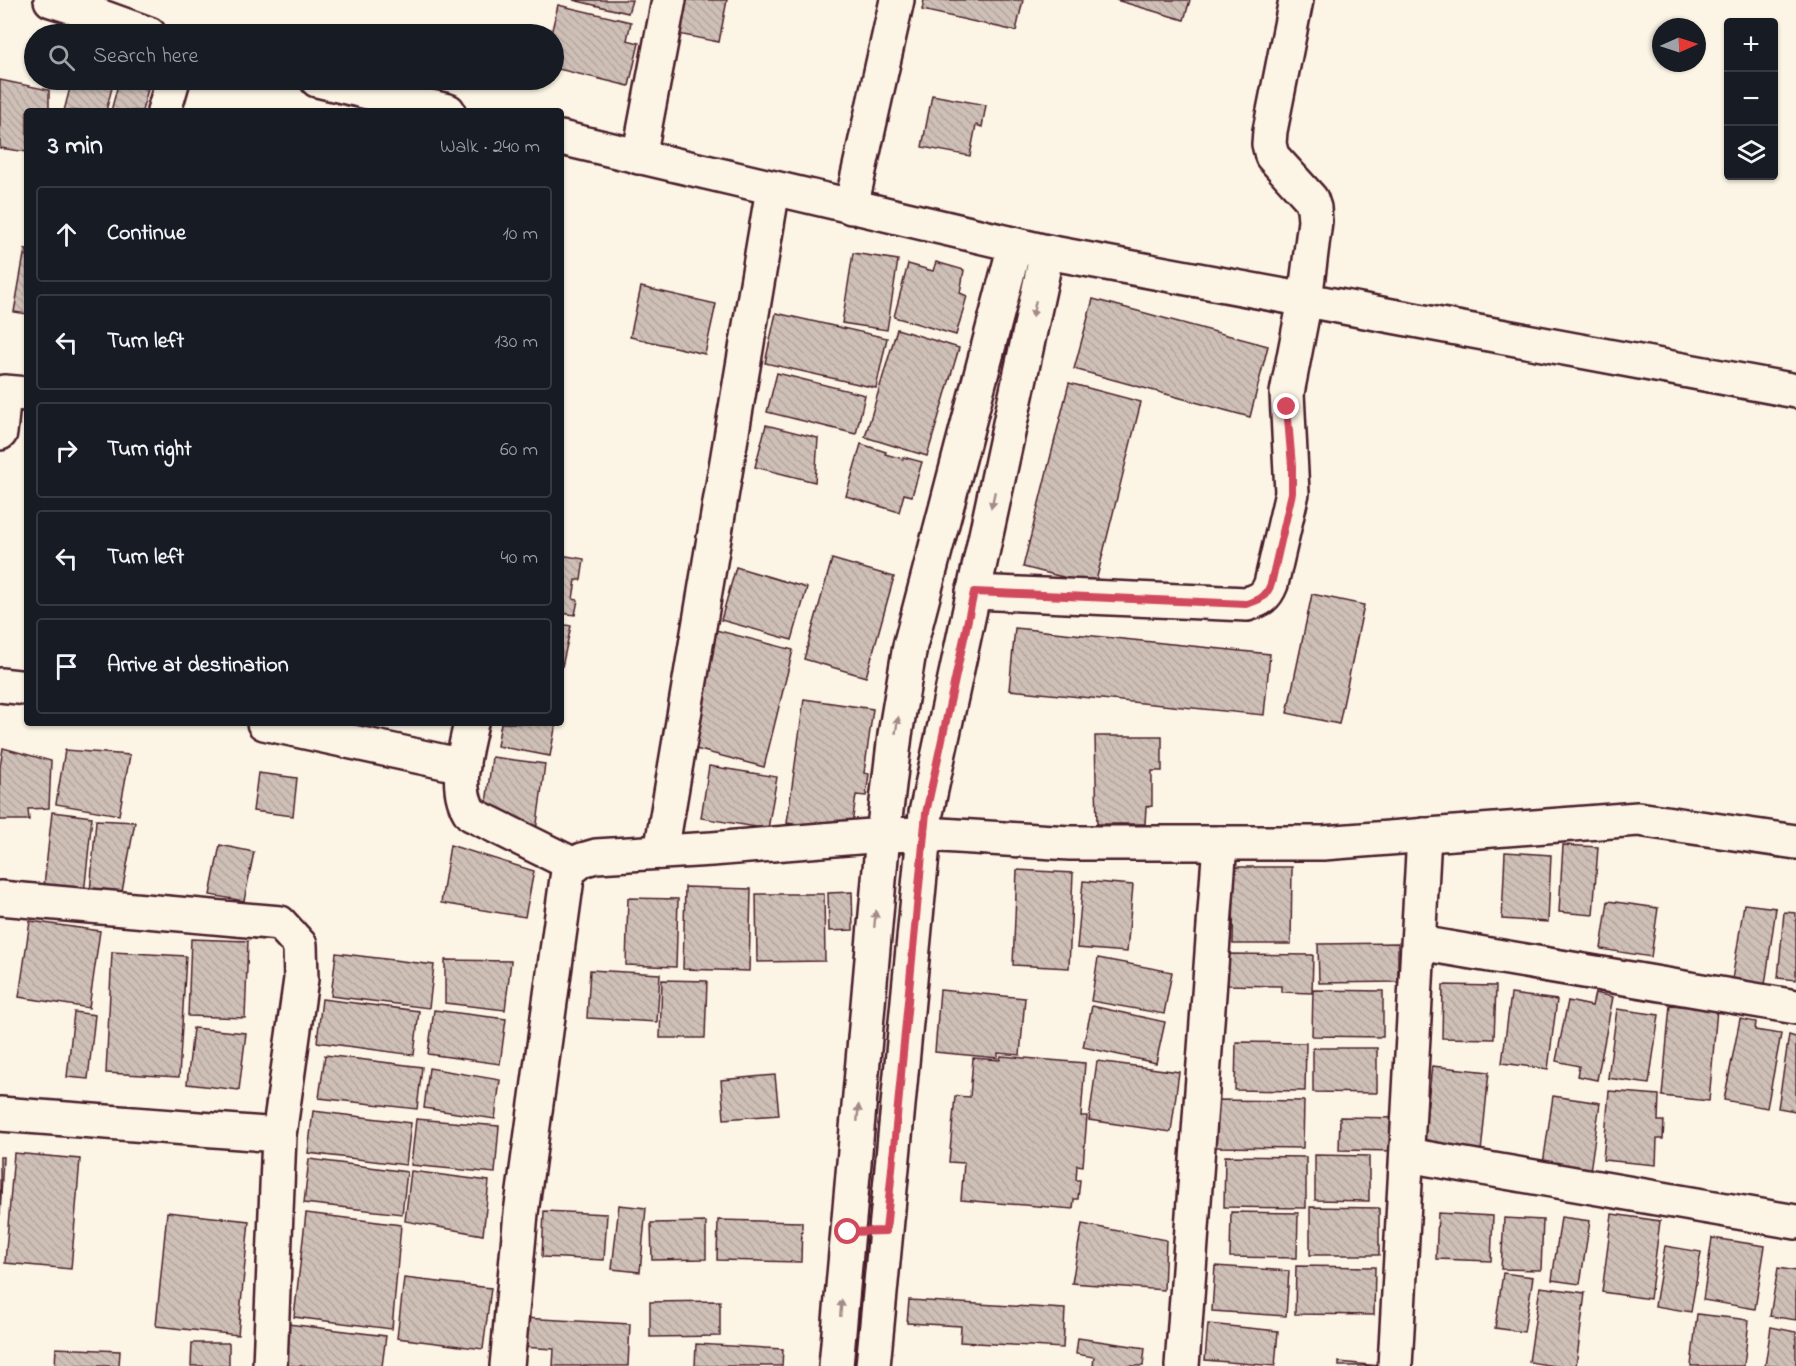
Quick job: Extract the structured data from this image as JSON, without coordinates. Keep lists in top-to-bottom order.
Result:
{
  "north": "right",
  "page": {
    "map_buttons": ["+", "−"],
    "search": "Search here",
    "heading": ["3 min", "Walk · 240 m"],
    "list": [
      ["Continue", "10 m"],
      ["Turn left", "130 m"],
      ["Turn right", "60 m"],
      ["Turn left", "40 m"],
      "Arrive at destination"
    ]
  }
}
